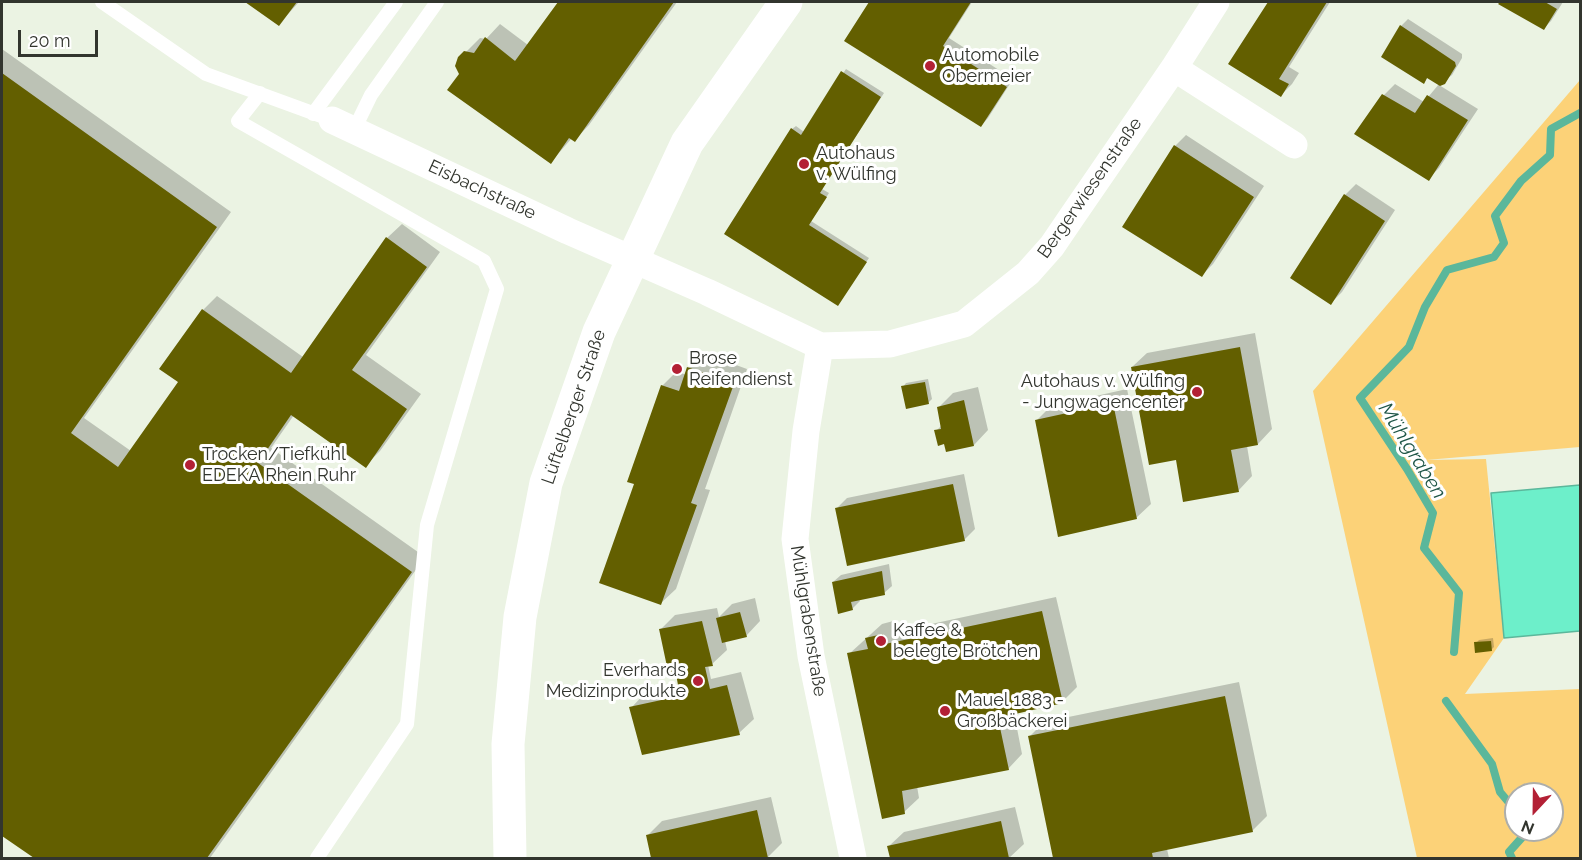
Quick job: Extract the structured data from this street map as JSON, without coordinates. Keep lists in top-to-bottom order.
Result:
{
  "streets": {
    "main road": ["Lüftelberger Straße"],
    "street": ["Bergerwiesenstraße", "Eisbachstraße", "Mühlgrabenstraße"]
  },
  "crossings": [
    ["Bergerwiesenstraße", "Eisbachstraße"],
    ["Bergerwiesenstraße", "Lüftelberger Straße"],
    ["Bergerwiesenstraße", "Mühlgrabenstraße"],
    ["Eisbachstraße", "Lüftelberger Straße"]
  ],
  "water": ["Mühlgraben"],
  "places": [
    "Automobile Obermeier",
    "Autohaus v. Wülfing",
    "Brose Reifendienst",
    "Autohaus v. Wülfing - Jungwagencenter",
    "Trocken/Tiefkühl EDEKA Rhein Ruhr",
    "Kaffee & belegte Brötchen",
    "Everhards Medizinprodukte",
    "Mauel 1883 - Großbäckerei"
  ],
  "scale_bar": "20 m",
  "north": "bottom"
}
